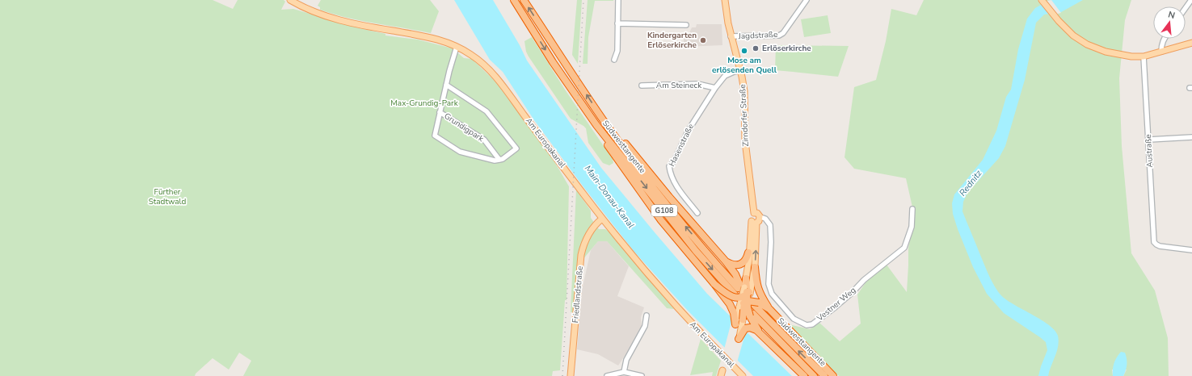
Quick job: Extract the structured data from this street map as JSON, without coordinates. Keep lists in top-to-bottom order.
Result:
{
  "streets": {
    "highway": ["Südwesttangente", "G108"],
    "main road": ["Zirndorfer Straße", "Am Europakanal", "Friedlandstraße"],
    "street": [
      "Jagdstraße",
      "Am Steineck",
      "Grundigpark",
      "Hasenstraße",
      "Austraße",
      "Vestner Weg"
    ]
  },
  "crossings": [
    ["Jagdstraße", "Zirndorfer Straße"],
    ["Am Steineck", "Hasenstraße"],
    ["Zirndorfer Straße", "Hasenstraße"],
    ["Zirndorfer Straße", "Vestner Weg"],
    ["Grundigpark", "Am Europakanal"],
    ["Am Europakanal", "Friedlandstraße"]
  ],
  "water": ["Rednitz", "Main-Donau-Kanal"],
  "parks": ["Max-Grundig-Park", "Fürther Stadtwald"],
  "places": ["Kindergarten Erlöserkirche", "Erlöserkirche", "Mose am erlösenden Quell"],
  "north": "top"
}
